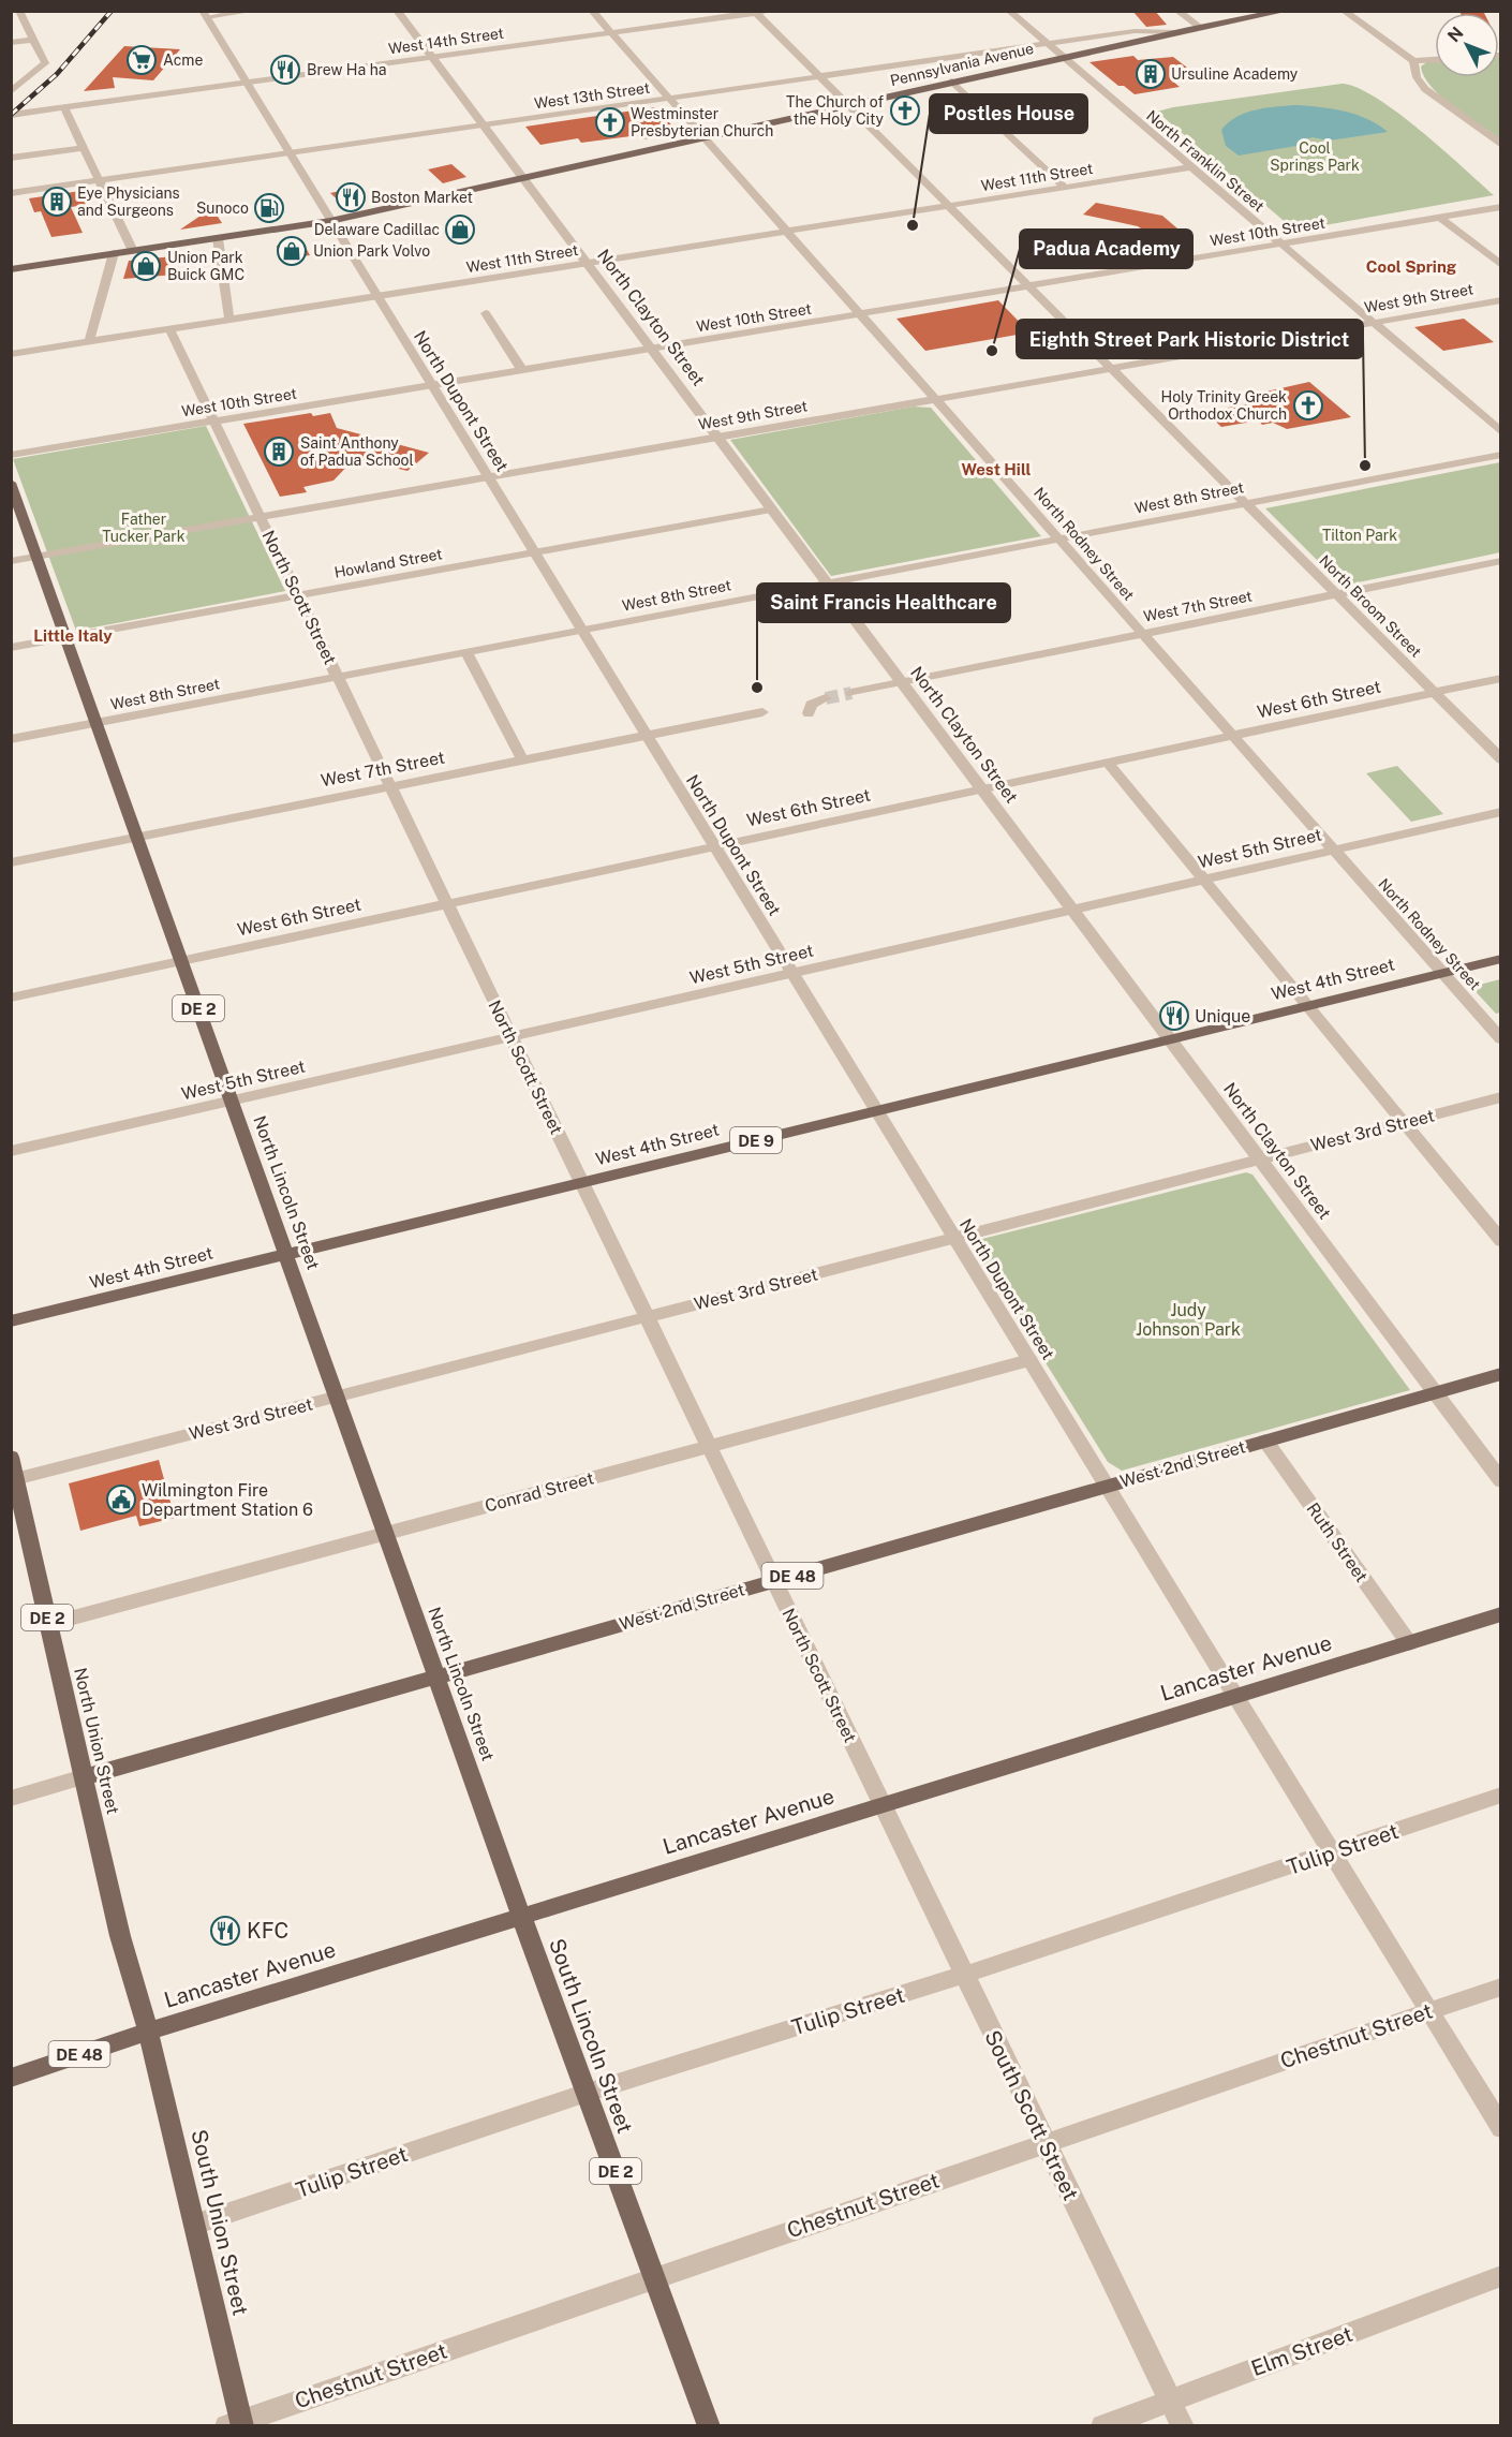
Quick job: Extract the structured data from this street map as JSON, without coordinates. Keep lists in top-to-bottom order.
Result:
{
  "streets": {
    "main road": [
      "Pennsylvania Avenue",
      "West 4th Street",
      "DE 2",
      "DE 9",
      "North Lincoln Street",
      "West 2nd Street",
      "DE 48",
      "Lancaster Avenue",
      "North Union Street",
      "South Lincoln Street",
      "South Union Street"
    ],
    "street": [
      "West 14th Street",
      "West 13th Street",
      "North Franklin Street",
      "West 11th Street",
      "West 10th Street",
      "West 9th Street",
      "North Clayton Street",
      "North Dupont Street",
      "West 8th Street",
      "North Rodney Street",
      "Howland Street",
      "North Scott Street",
      "West 7th Street",
      "North Broom Street",
      "West 6th Street",
      "West 5th Street",
      "West 3rd Street",
      "Conrad Street",
      "Ruth Street",
      "Tulip Street",
      "Chestnut Street",
      "South Scott Street",
      "Elm Street"
    ]
  },
  "crossings": [
    ["West 14th Street", "North Clayton Street"],
    ["West 14th Street", "North Dupont Street"],
    ["West 14th Street", "North Rodney Street"],
    ["West 14th Street", "North Broom Street"],
    ["Pennsylvania Avenue", "West 13th Street"],
    ["Pennsylvania Avenue", "North Franklin Street"],
    ["Pennsylvania Avenue", "North Clayton Street"],
    ["Pennsylvania Avenue", "North Dupont Street"],
    ["Pennsylvania Avenue", "North Rodney Street"],
    ["Pennsylvania Avenue", "North Broom Street"],
    ["West 13th Street", "North Franklin Street"],
    ["West 13th Street", "North Clayton Street"],
    ["West 13th Street", "North Dupont Street"],
    ["West 13th Street", "North Rodney Street"],
    ["West 13th Street", "North Broom Street"],
    ["North Franklin Street", "West 11th Street"],
    ["North Franklin Street", "West 10th Street"],
    ["North Franklin Street", "West 9th Street"],
    ["West 11th Street", "North Clayton Street"],
    ["West 11th Street", "North Dupont Street"],
    ["West 11th Street", "North Rodney Street"],
    ["West 11th Street", "North Scott Street"],
    ["West 11th Street", "North Broom Street"],
    ["West 10th Street", "North Clayton Street"],
    ["West 10th Street", "North Dupont Street"],
    ["West 10th Street", "North Rodney Street"],
    ["West 10th Street", "North Scott Street"],
    ["West 10th Street", "North Broom Street"],
    ["West 9th Street", "North Clayton Street"],
    ["West 9th Street", "North Dupont Street"],
    ["West 9th Street", "North Rodney Street"],
    ["West 9th Street", "North Scott Street"],
    ["West 9th Street", "North Broom Street"],
    ["West 9th Street", "North Lincoln Street"],
    ["North Clayton Street", "West 8th Street"],
    ["North Clayton Street", "Howland Street"],
    ["North Clayton Street", "West 7th Street"],
    ["North Clayton Street", "West 6th Street"],
    ["North Clayton Street", "West 5th Street"],
    ["North Clayton Street", "West 4th Street"],
    ["North Clayton Street", "West 3rd Street"],
    ["North Clayton Street", "West 2nd Street"],
    ["North Dupont Street", "West 8th Street"],
    ["North Dupont Street", "Howland Street"],
    ["North Dupont Street", "West 7th Street"],
    ["North Dupont Street", "West 6th Street"],
    ["North Dupont Street", "West 5th Street"],
    ["North Dupont Street", "West 4th Street"],
    ["North Dupont Street", "West 3rd Street"],
    ["North Dupont Street", "West 2nd Street"],
    ["North Dupont Street", "Conrad Street"],
    ["North Dupont Street", "Lancaster Avenue"],
    ["North Dupont Street", "Tulip Street"],
    ["North Dupont Street", "Chestnut Street"],
    ["West 8th Street", "North Rodney Street"],
    ["West 8th Street", "North Scott Street"],
    ["West 8th Street", "North Broom Street"],
    ["West 8th Street", "North Lincoln Street"],
    ["North Rodney Street", "West 7th Street"],
    ["North Rodney Street", "West 6th Street"],
    ["North Rodney Street", "West 5th Street"],
    ["North Rodney Street", "West 4th Street"],
    ["Howland Street", "North Scott Street"],
    ["Howland Street", "North Lincoln Street"],
    ["North Scott Street", "West 7th Street"],
    ["North Scott Street", "West 6th Street"],
    ["North Scott Street", "West 5th Street"],
    ["North Scott Street", "West 4th Street"],
    ["North Scott Street", "West 3rd Street"],
    ["North Scott Street", "West 2nd Street"],
    ["North Scott Street", "Conrad Street"],
    ["North Scott Street", "Lancaster Avenue"],
    ["North Scott Street", "South Scott Street"],
    ["West 7th Street", "North Broom Street"],
    ["West 7th Street", "North Lincoln Street"],
    ["North Broom Street", "West 6th Street"],
    ["West 6th Street", "North Lincoln Street"],
    ["West 5th Street", "North Lincoln Street"],
    ["West 4th Street", "North Lincoln Street"],
    ["West 3rd Street", "North Lincoln Street"],
    ["West 3rd Street", "North Union Street"],
    ["North Lincoln Street", "West 2nd Street"],
    ["North Lincoln Street", "Conrad Street"],
    ["North Lincoln Street", "Lancaster Avenue"],
    ["North Lincoln Street", "South Lincoln Street"],
    ["West 2nd Street", "Ruth Street"],
    ["West 2nd Street", "North Union Street"],
    ["Conrad Street", "North Union Street"],
    ["Ruth Street", "Lancaster Avenue"],
    ["Lancaster Avenue", "North Union Street"],
    ["Lancaster Avenue", "South Lincoln Street"],
    ["Lancaster Avenue", "South Scott Street"],
    ["Lancaster Avenue", "South Union Street"],
    ["North Union Street", "South Union Street"],
    ["Tulip Street", "South Lincoln Street"],
    ["Tulip Street", "South Scott Street"],
    ["Tulip Street", "South Union Street"],
    ["South Lincoln Street", "Chestnut Street"],
    ["Chestnut Street", "South Scott Street"],
    ["Chestnut Street", "South Union Street"],
    ["South Scott Street", "Elm Street"]
  ],
  "districts": ["Cool Spring", "West Hill", "Little Italy"],
  "parks": [
    "Cool Springs Park",
    "Father Tucker Park",
    "Tilton Park",
    "Judy Johnson Park"
  ],
  "places": {
    "supermarket": ["Acme"],
    "restaurant": [
      "Brew Ha ha",
      "Boston Market",
      "Unique",
      "KFC"
    ],
    "building": ["Ursuline Academy", "Eye Physicians and Surgeons", "Saint Anthony of Padua School"],
    "church": ["The Church of the Holy City", "Westminster Presbyterian Church", "Holy Trinity Greek Orthodox Church"],
    "fuel station": ["Sunoco"],
    "other": [
      "Postles House",
      "Padua Academy",
      "Eighth Street Park Historic District",
      "Saint Francis Healthcare"
    ],
    "shop": ["Delaware Cadillac", "Union Park Volvo", "Union Park Buick GMC"],
    "public building": ["Wilmington Fire Department Station 6"]
  },
  "north": "top left"
}
